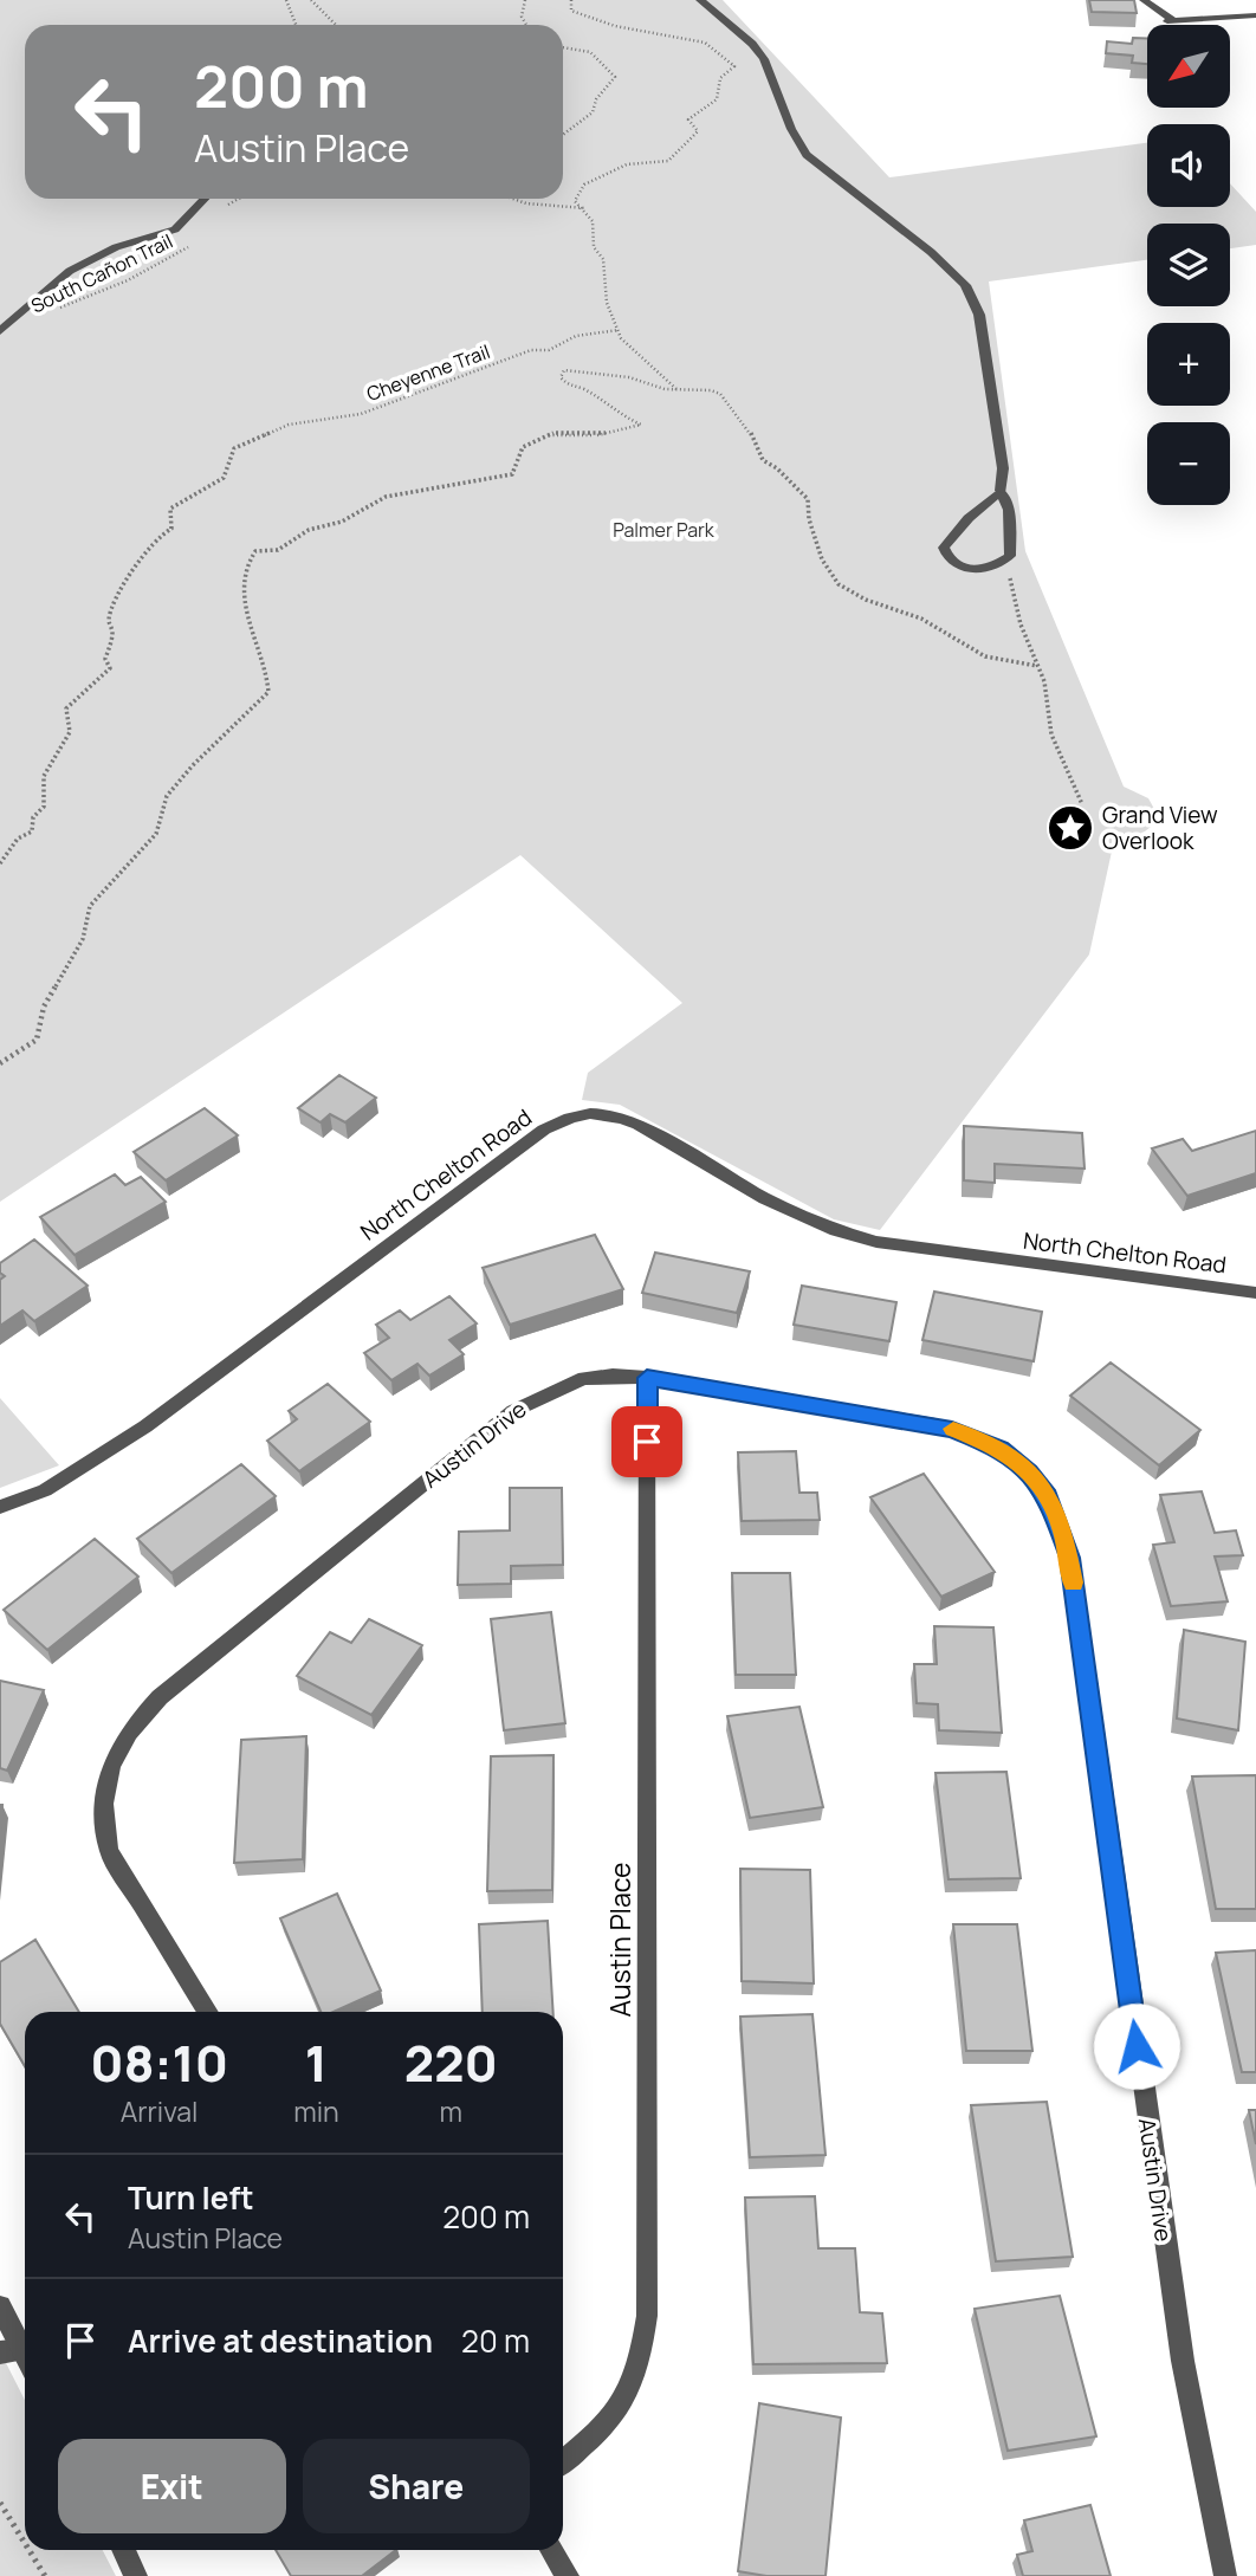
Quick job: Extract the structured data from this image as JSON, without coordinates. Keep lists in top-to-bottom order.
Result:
{
  "streets": {
    "street": ["North Chelton Road", "Austin Drive", "Austin Place"],
    "path": ["South Cañon Trail", "Cheyenne Trail"]
  },
  "crossings": [
    ["Austin Drive", "Austin Place"]
  ],
  "parks": ["Palmer Park"],
  "places": {
    "place": ["Grand View Overlook"]
  },
  "north": "bottom left",
  "page": {
    "map_buttons": ["+", "−"],
    "turn": ["200 m", "Austin Place"],
    "eta": [
      "08:10",
      "Arrival",
      "1",
      "min",
      "220",
      "m"
    ],
    "list": [
      {
        "name": "Turn left",
        "note": "Austin Place",
        "value": "200 m"
      },
      {
        "name": "Arrive at destination",
        "value": "20 m"
      }
    ],
    "buttons": ["Exit", "Share"]
  }
}
